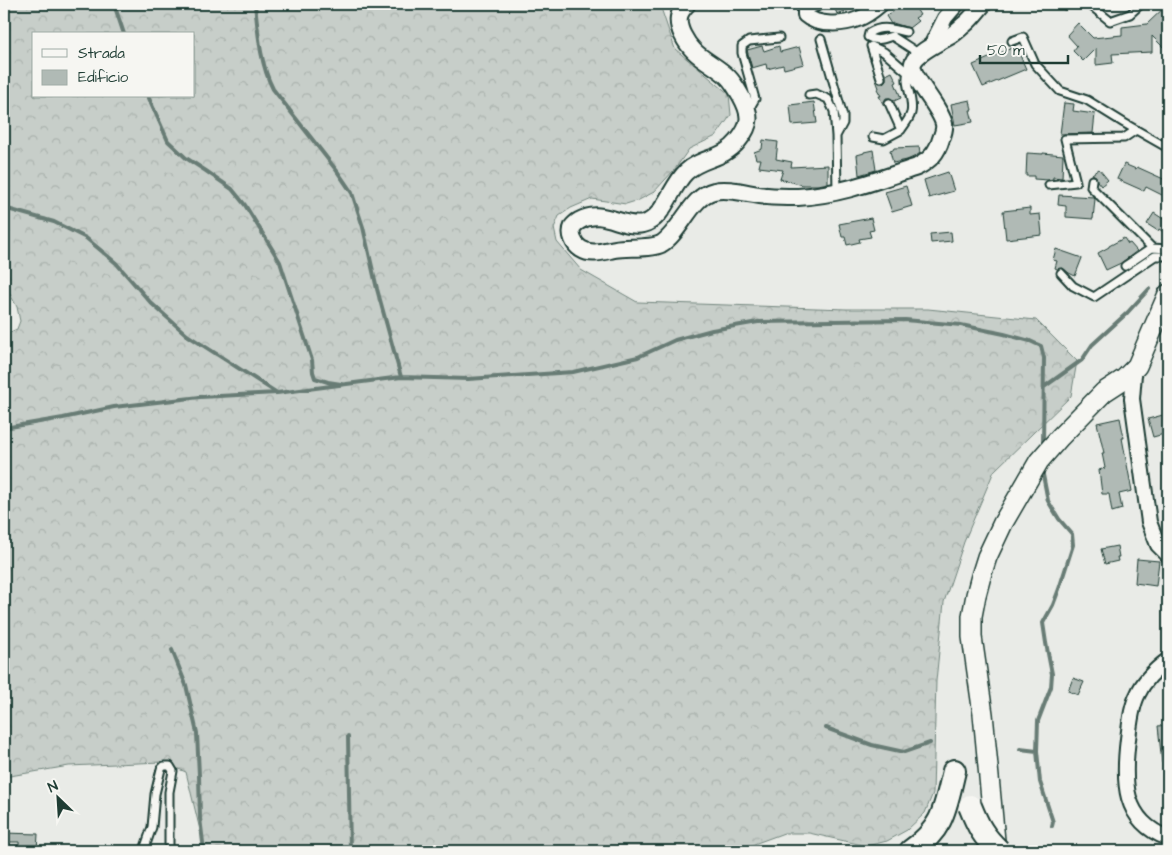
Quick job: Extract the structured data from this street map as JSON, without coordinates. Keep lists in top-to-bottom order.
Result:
{
  "legend": ["Strada", "Edificio"],
  "scale_bar": "50 m",
  "north": "top left"
}
